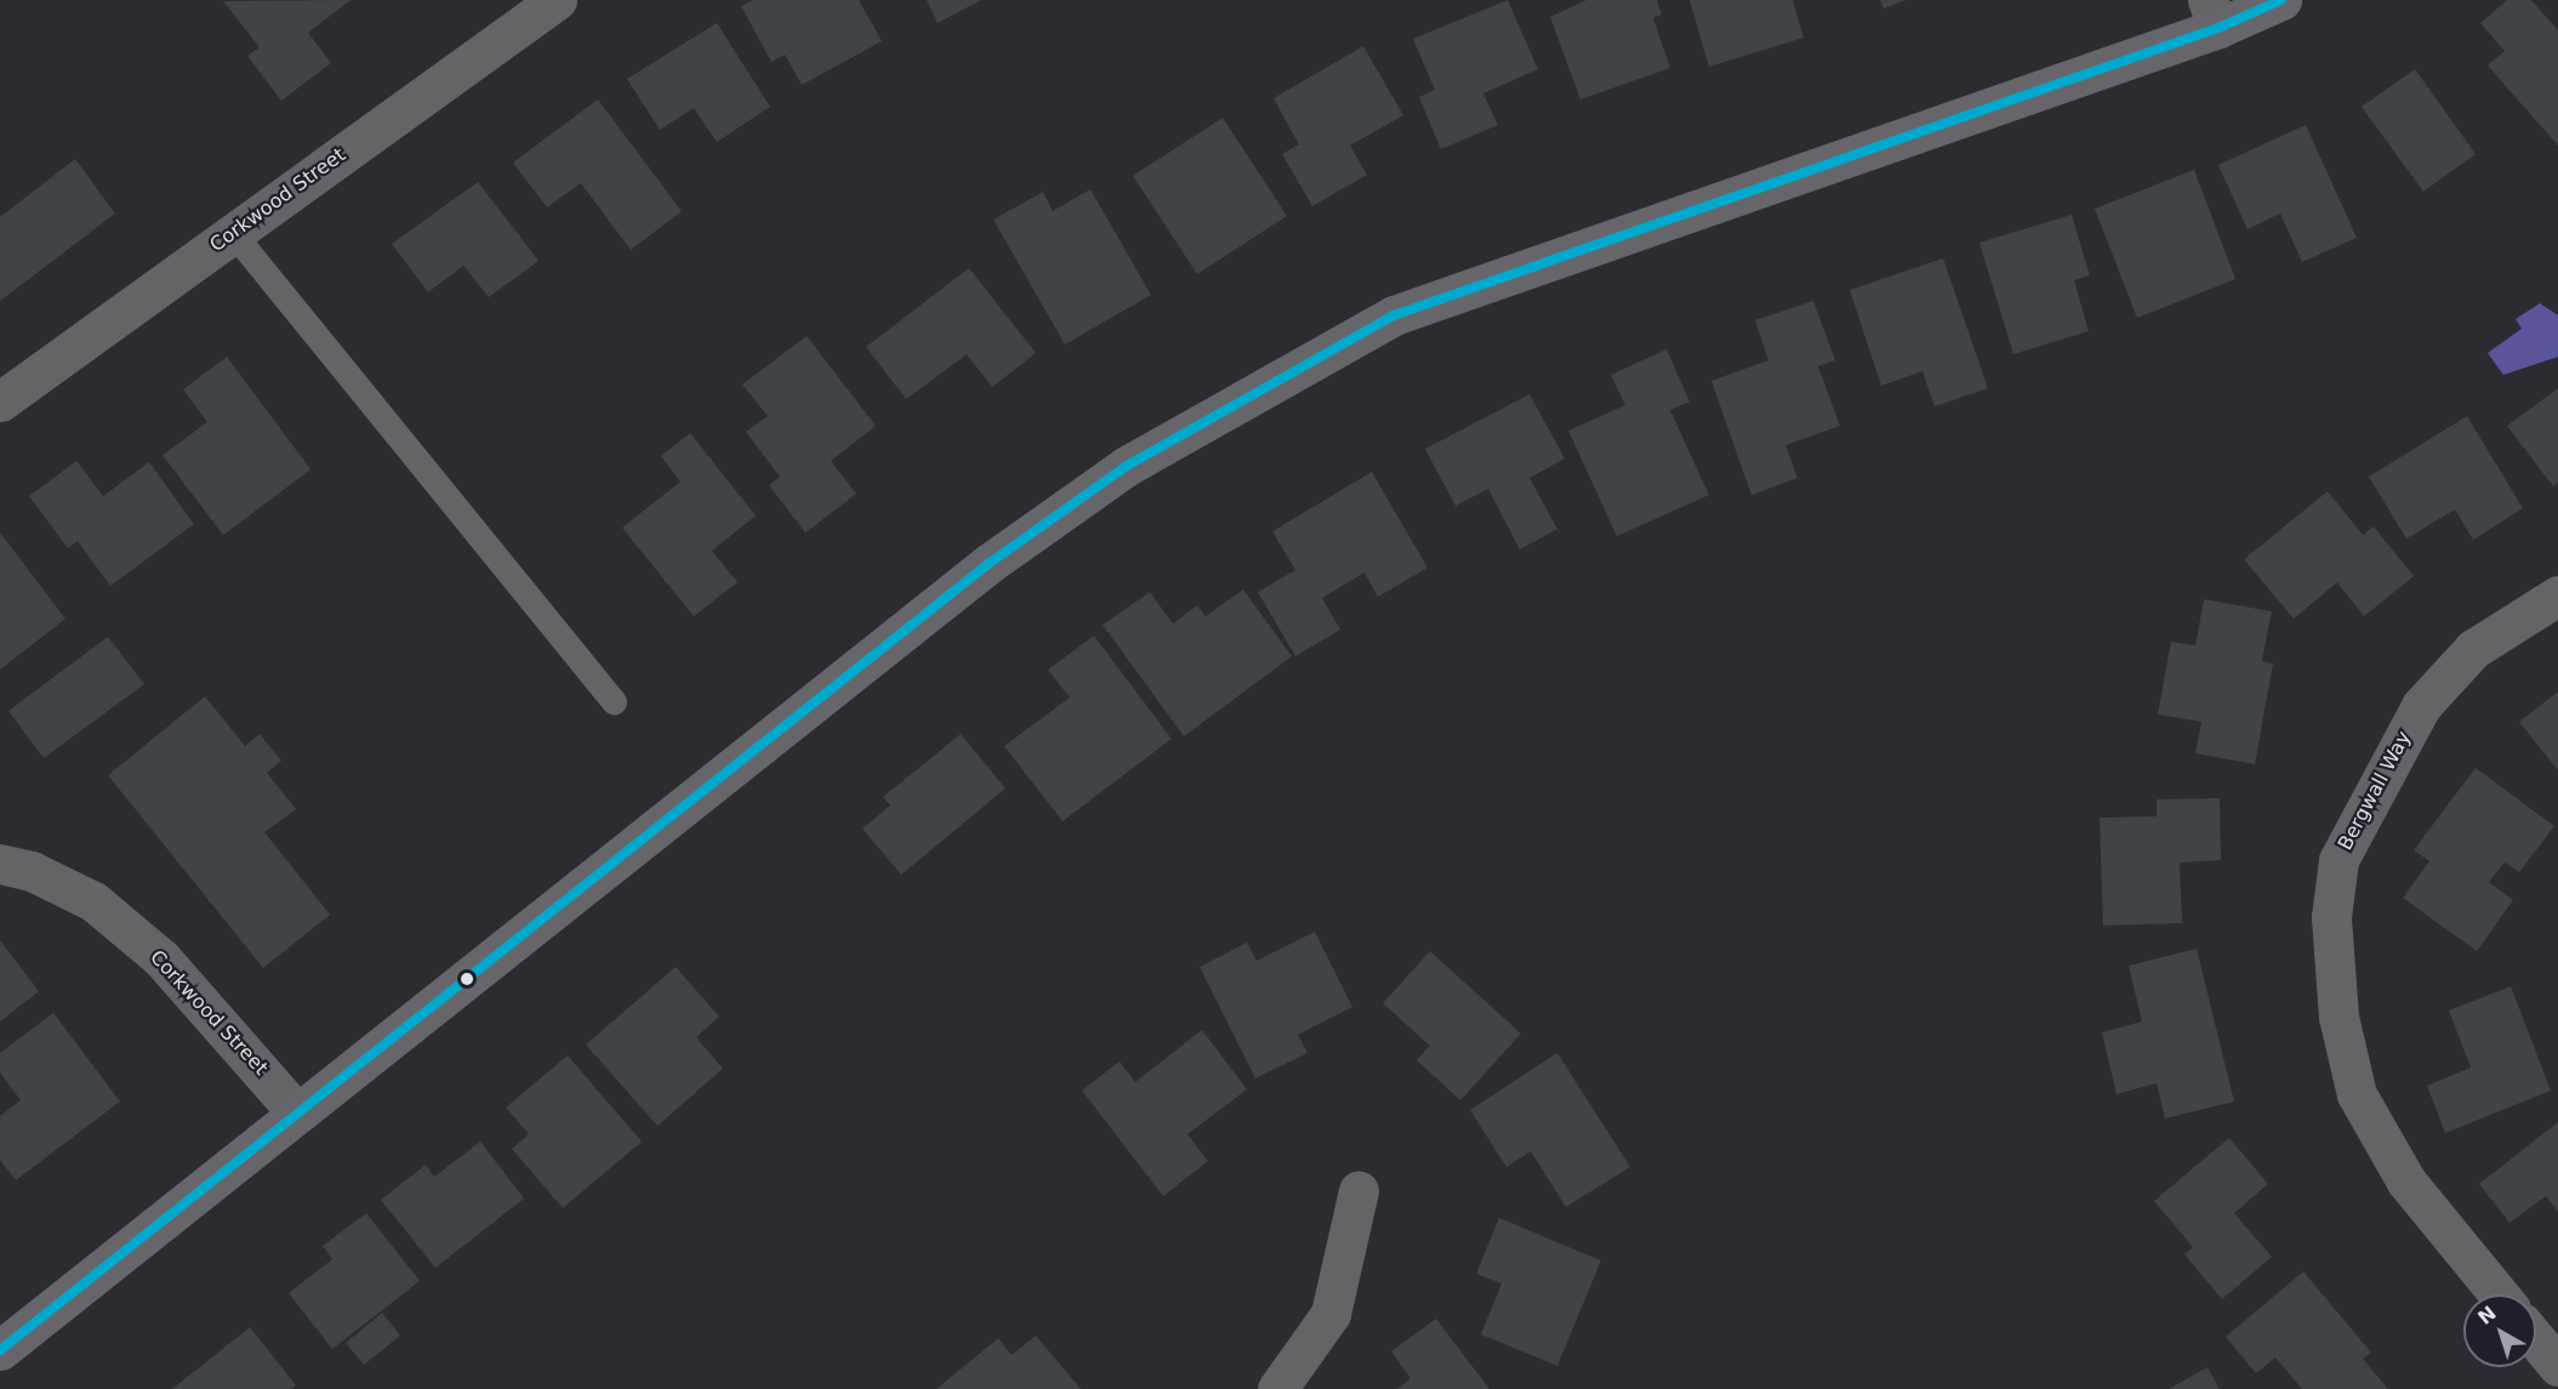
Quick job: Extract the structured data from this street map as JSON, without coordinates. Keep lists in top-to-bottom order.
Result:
{
  "streets": {
    "street": ["Corkwood Street", "Bergwall Way"]
  },
  "north": "top left"
}
